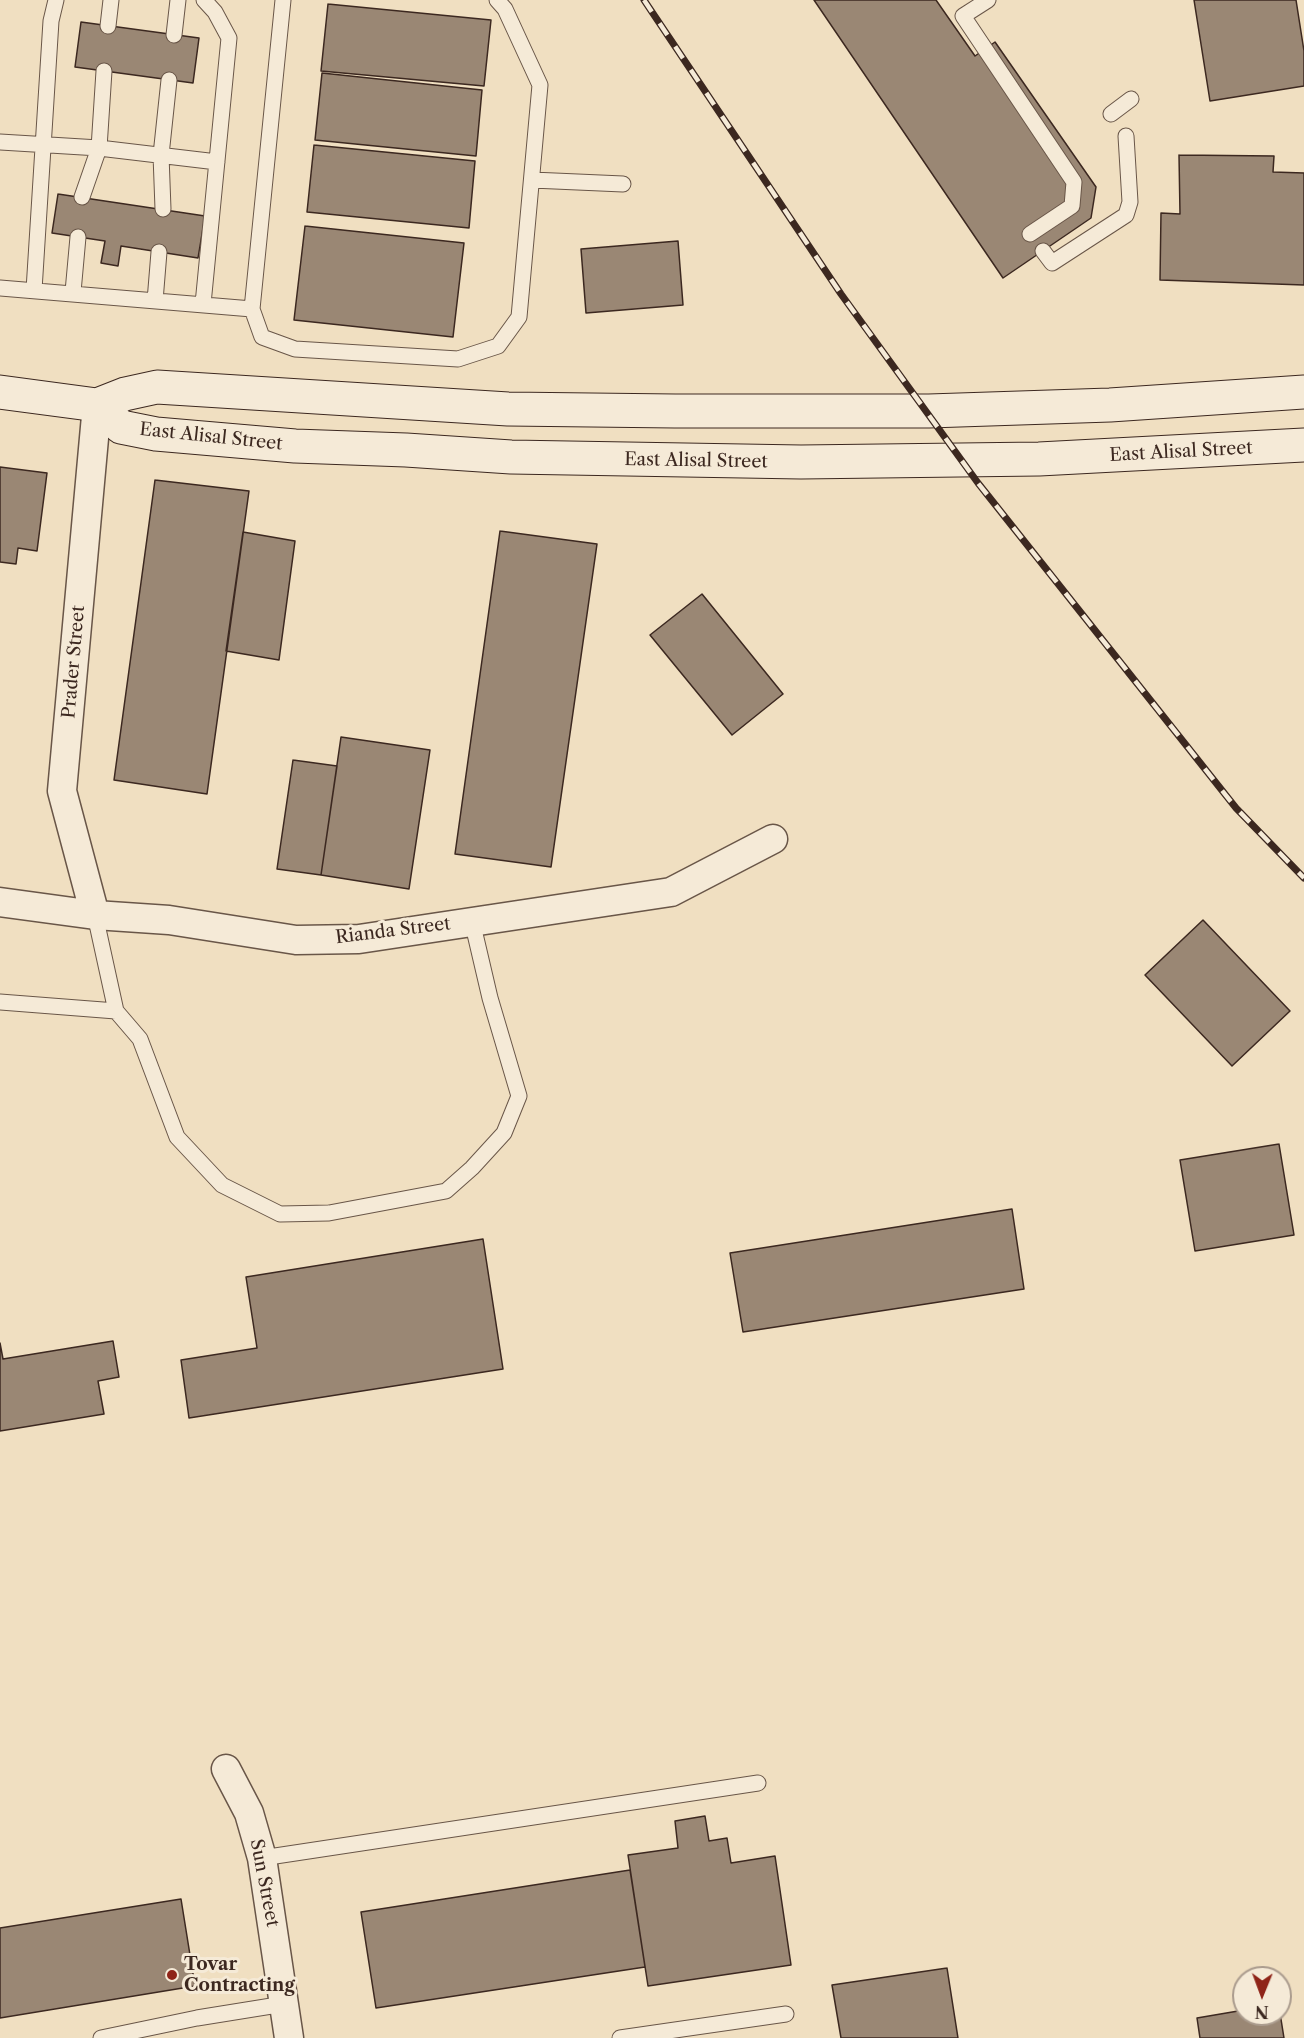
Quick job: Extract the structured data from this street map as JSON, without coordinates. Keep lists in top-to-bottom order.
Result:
{
  "streets": {
    "main road": ["East Alisal Street"],
    "street": ["Prader Street", "Rianda Street", "Sun Street"]
  },
  "crossings": [
    ["East Alisal Street", "Prader Street"],
    ["Prader Street", "Rianda Street"]
  ],
  "places": ["Tovar Contracting"],
  "north": "bottom"
}
